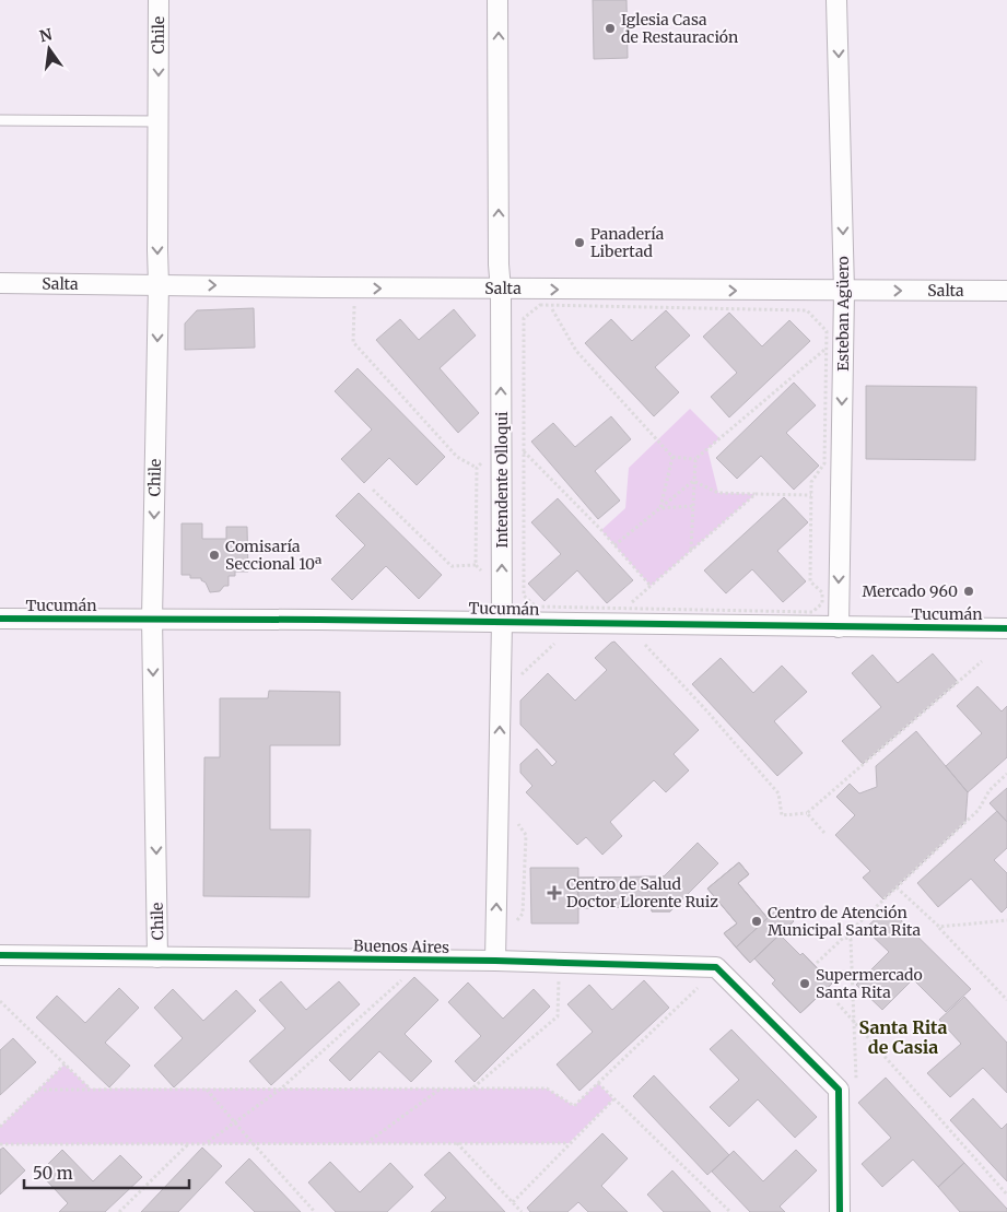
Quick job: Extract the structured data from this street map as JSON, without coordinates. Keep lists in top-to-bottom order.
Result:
{
  "streets": {
    "street": [
      "Chile",
      "Salta",
      "Esteban Agüero",
      "Intendente Olloqui",
      "Tucumán",
      "Buenos Aires"
    ]
  },
  "crossings": [
    ["Chile", "Salta"],
    ["Chile", "Tucumán"],
    ["Chile", "Buenos Aires"],
    ["Salta", "Esteban Agüero"],
    ["Salta", "Intendente Olloqui"],
    ["Esteban Agüero", "Tucumán"],
    ["Intendente Olloqui", "Tucumán"],
    ["Intendente Olloqui", "Buenos Aires"]
  ],
  "one_way": [
    "Chile",
    "Salta",
    "Esteban Agüero",
    "Intendente Olloqui"
  ],
  "districts": ["Santa Rita de Casia"],
  "places": {
    "other": [
      "Iglesia Casa de Restauración",
      "Panadería Libertad",
      "Comisaría Seccional 10ª",
      "Mercado 960",
      "Centro de Atención Municipal Santa Rita",
      "Supermercado Santa Rita"
    ],
    "health": ["Centro de Salud Doctor Llorente Ruiz"]
  },
  "scale_bar": "50 m",
  "north": "top"
}
